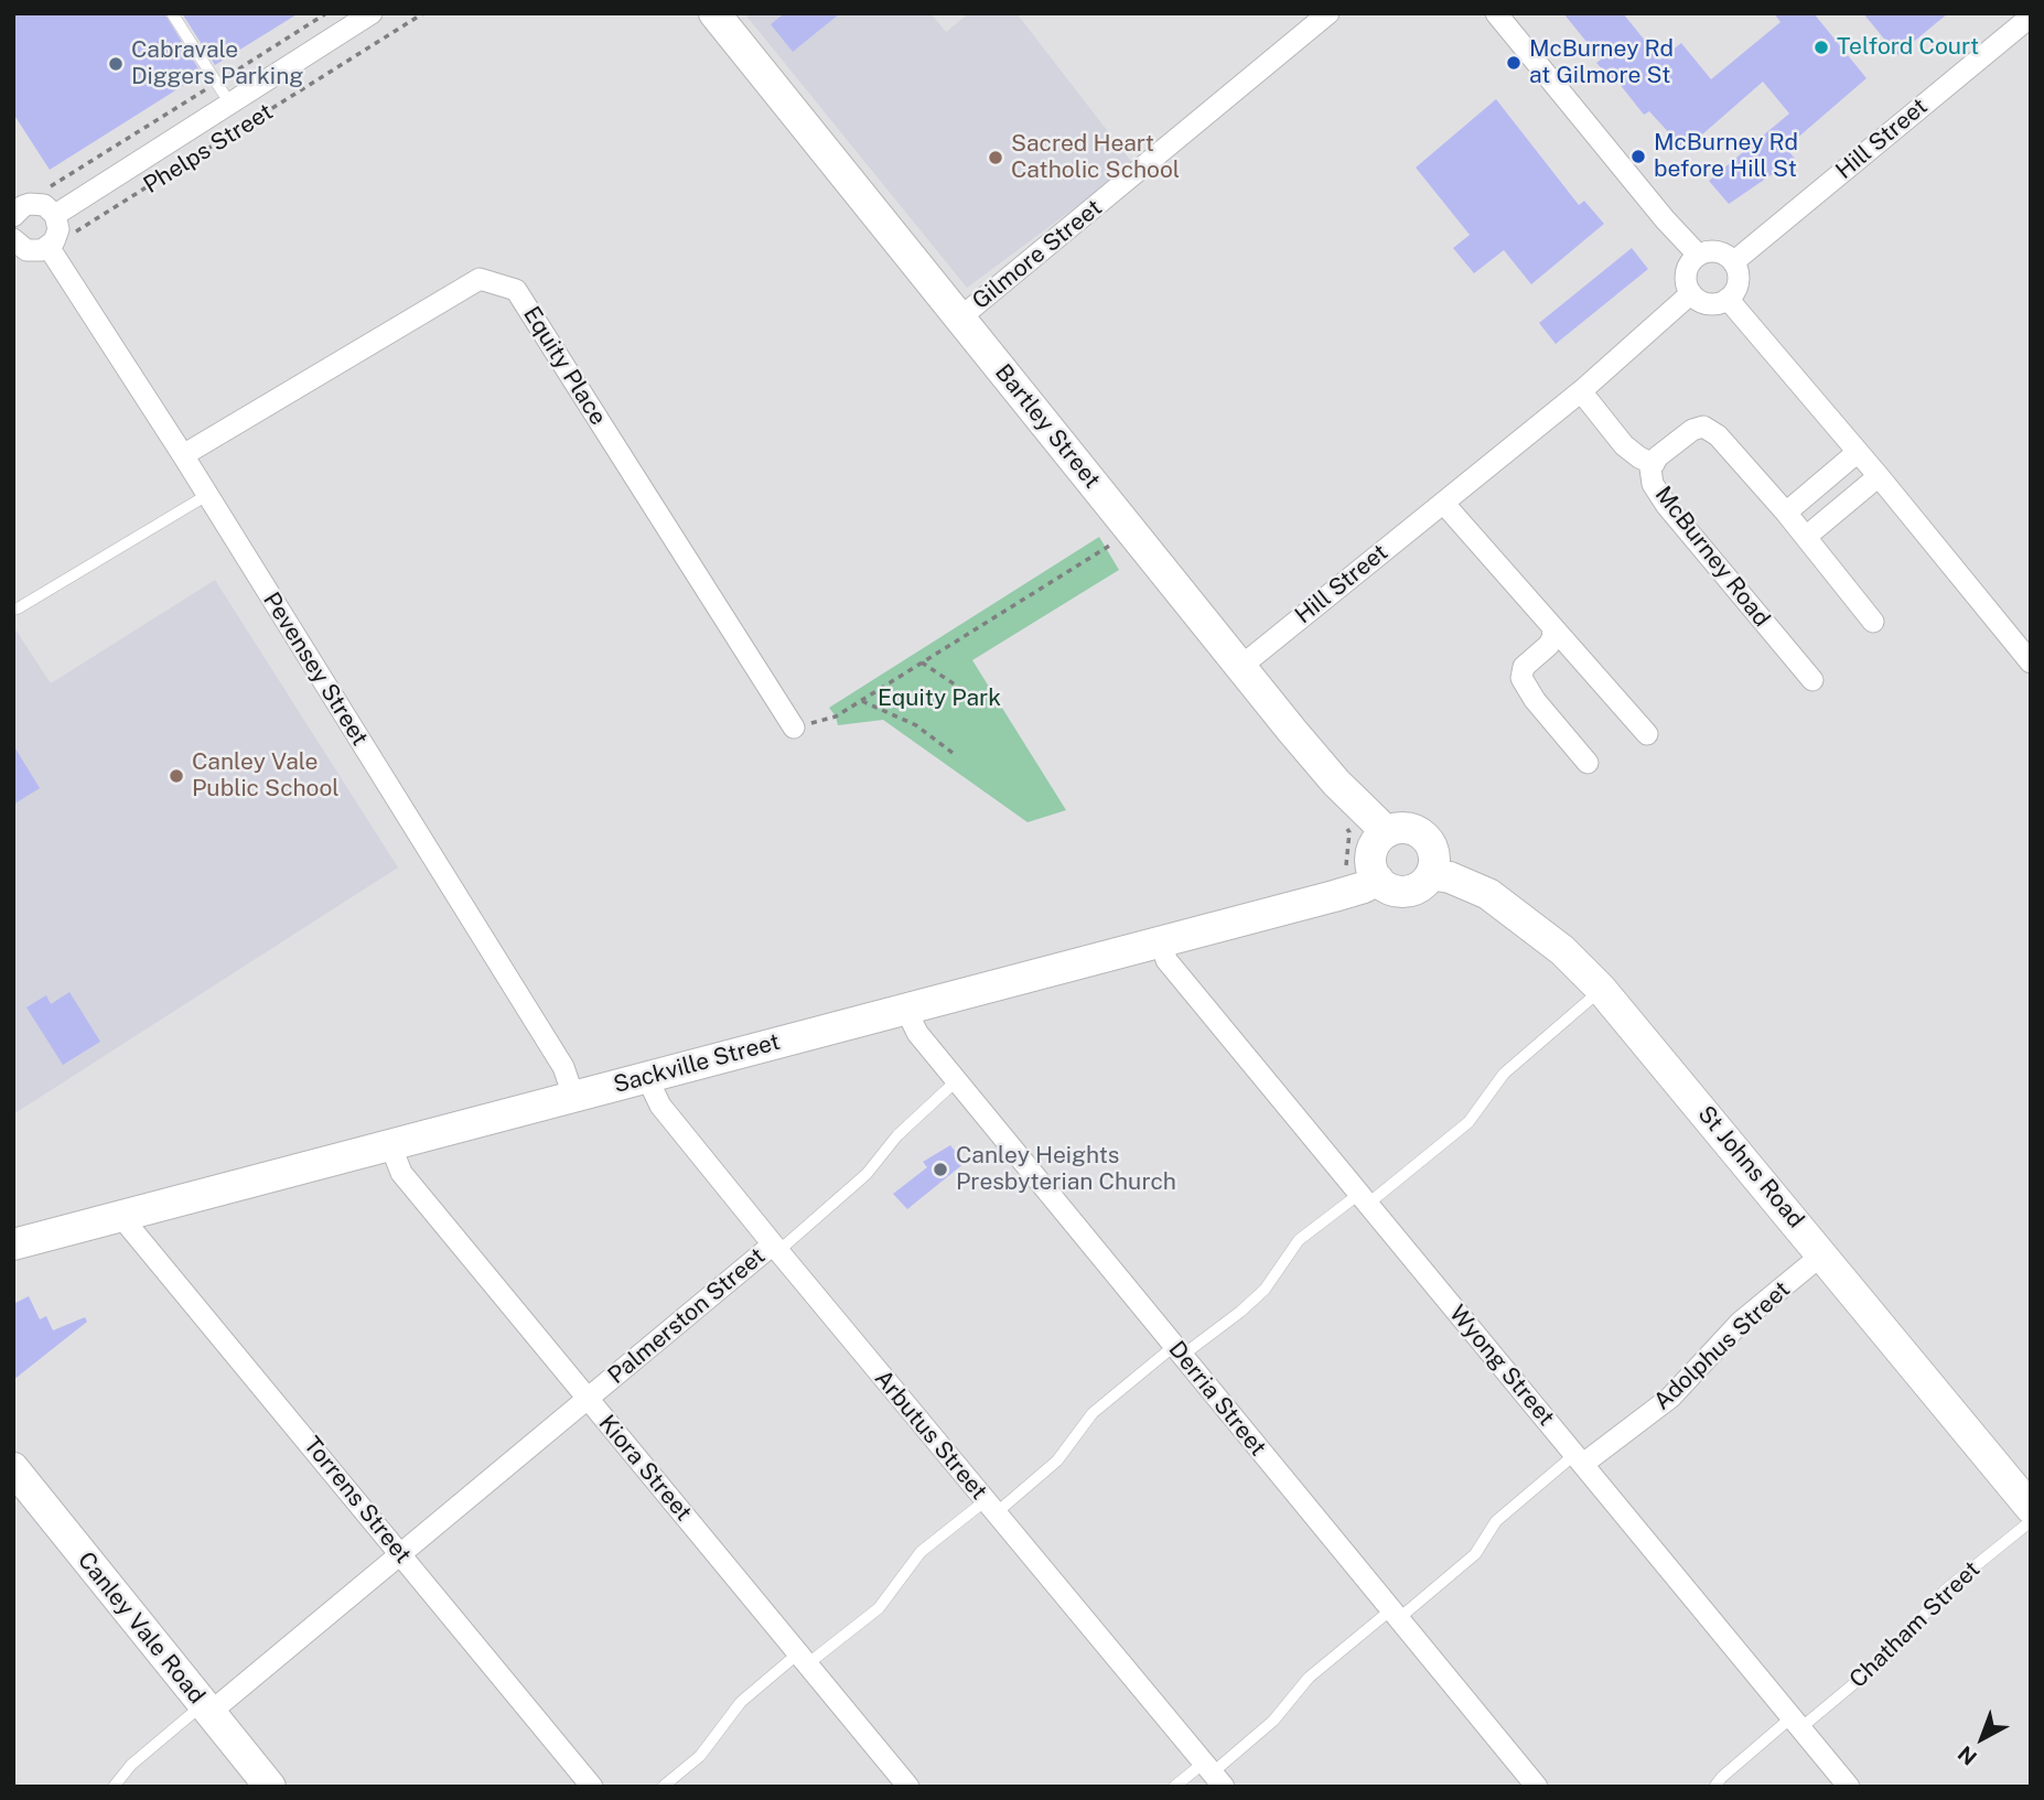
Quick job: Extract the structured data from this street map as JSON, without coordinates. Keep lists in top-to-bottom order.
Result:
{
  "streets": {
    "main road": [
      "Bartley Street",
      "Sackville Street",
      "St Johns Road",
      "Canley Vale Road"
    ],
    "street": [
      "Hill Street",
      "Phelps Street",
      "Gilmore Street",
      "Equity Place",
      "McBurney Road",
      "Pevensey Street",
      "Palmerston Street",
      "Adolphus Street",
      "Wyong Street",
      "Derria Street",
      "Arbutus Street",
      "Kiora Street",
      "Torrens Street"
    ],
    "lane": ["Chatham Street"]
  },
  "crossings": [
    ["Hill Street", "Bartley Street"],
    ["Gilmore Street", "Bartley Street"],
    ["Equity Place", "Pevensey Street"],
    ["Bartley Street", "Sackville Street"],
    ["Bartley Street", "St Johns Road"],
    ["Pevensey Street", "Sackville Street"],
    ["Sackville Street", "St Johns Road"],
    ["Sackville Street", "Wyong Street"],
    ["Sackville Street", "Derria Street"],
    ["Sackville Street", "Arbutus Street"],
    ["Sackville Street", "Kiora Street"],
    ["Sackville Street", "Torrens Street"],
    ["St Johns Road", "Adolphus Street"],
    ["Palmerston Street", "Derria Street"],
    ["Palmerston Street", "Arbutus Street"],
    ["Palmerston Street", "Kiora Street"],
    ["Palmerston Street", "Torrens Street"],
    ["Palmerston Street", "Canley Vale Road"],
    ["Adolphus Street", "Wyong Street"],
    ["Adolphus Street", "Derria Street"],
    ["Adolphus Street", "Arbutus Street"],
    ["Wyong Street", "Chatham Street"]
  ],
  "parks": ["Equity Park"],
  "places": [
    "Telford Court",
    "McBurney Rd at Gilmore St",
    "Cabravale Diggers Parking",
    "McBurney Rd before Hill St",
    "Sacred Heart Catholic School",
    "Canley Vale Public School",
    "Canley Heights Presbyterian Church"
  ],
  "north": "bottom left"
}
